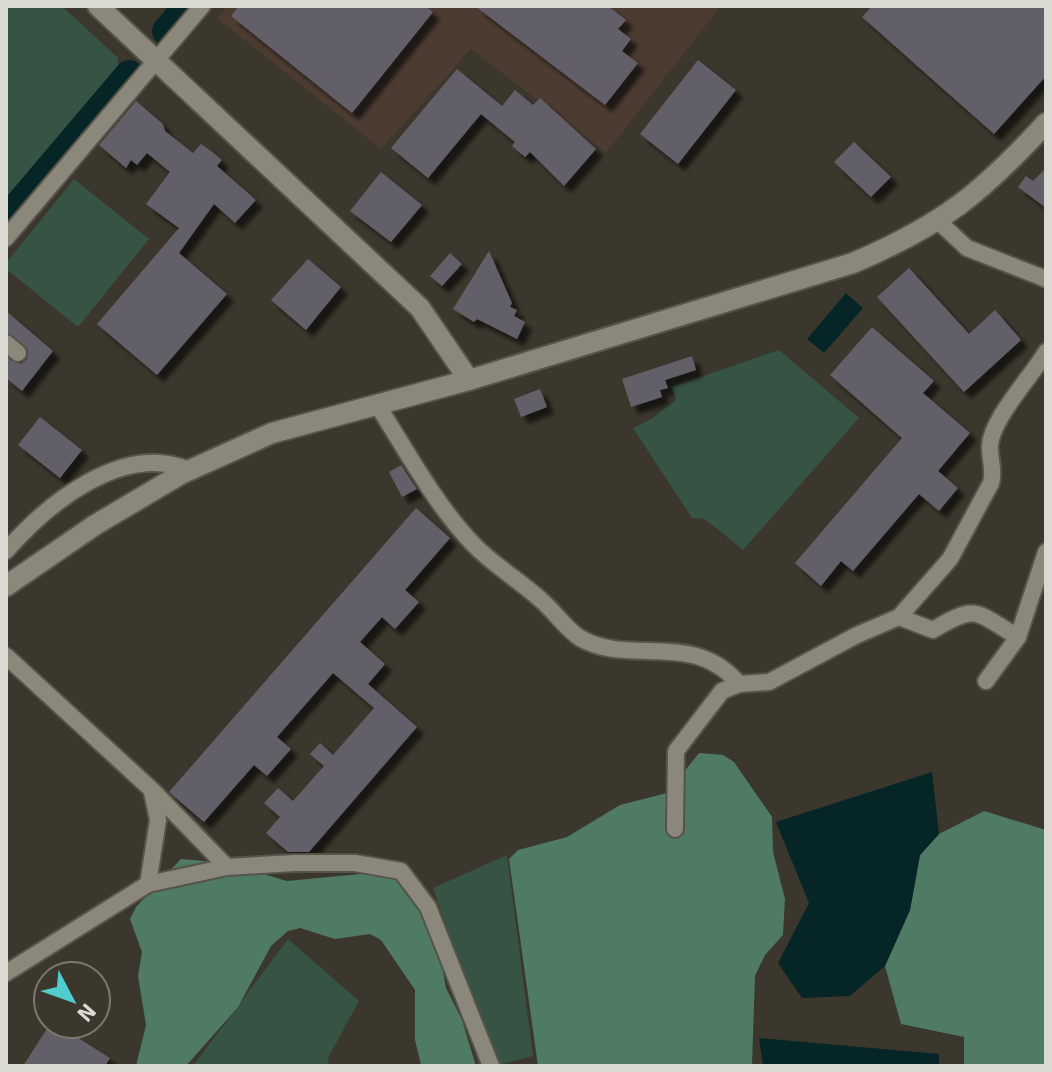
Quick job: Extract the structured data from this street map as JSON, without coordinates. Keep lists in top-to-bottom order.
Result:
{
  "north": "bottom right"
}
